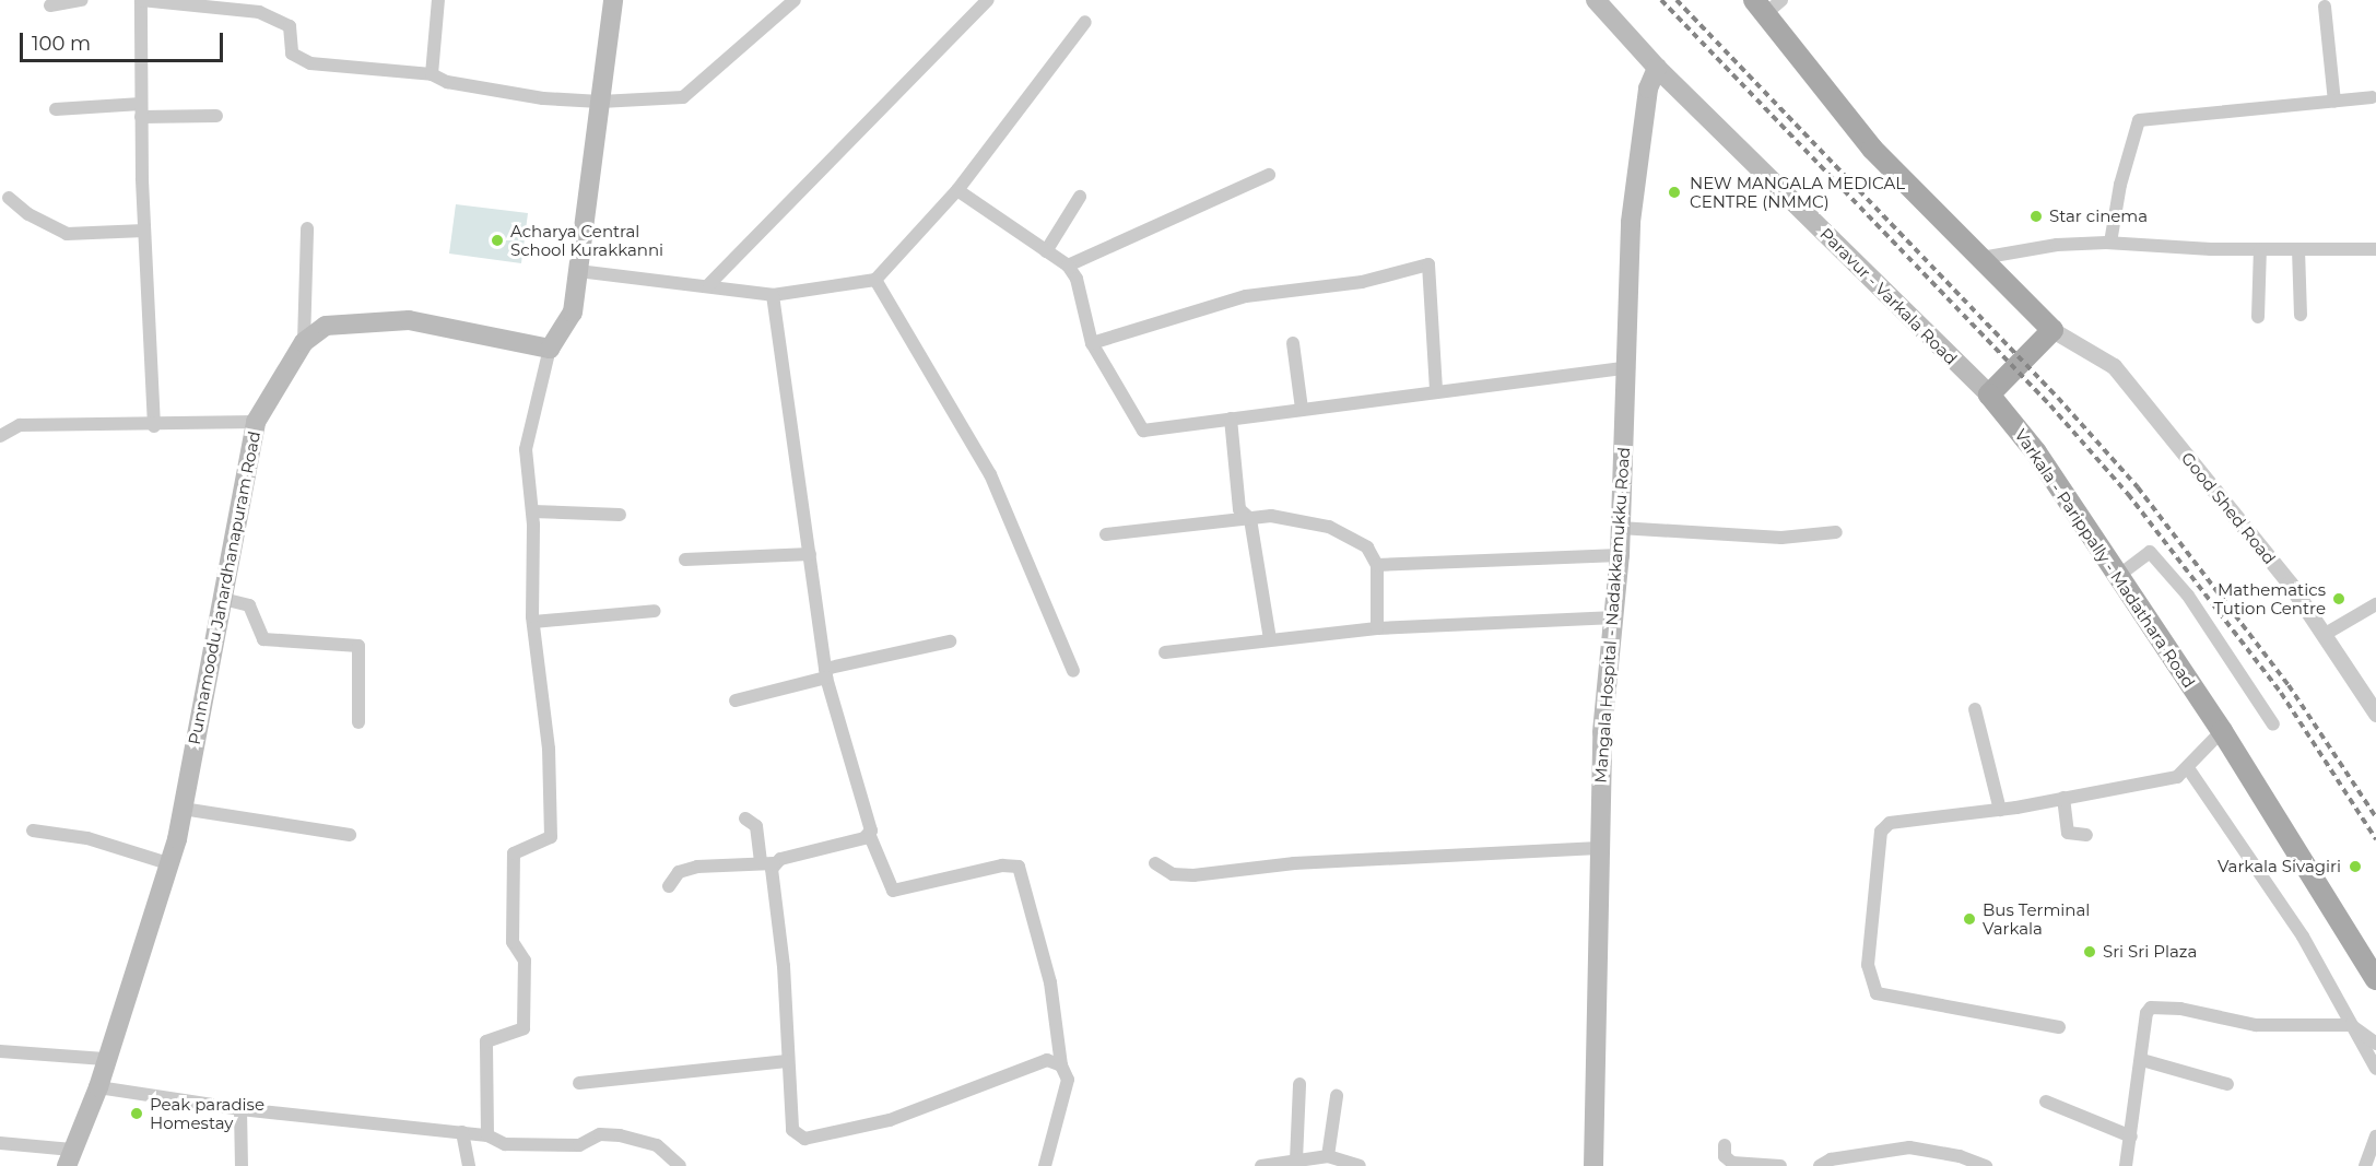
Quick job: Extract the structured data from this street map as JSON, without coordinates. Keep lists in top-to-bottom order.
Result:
{
  "streets": {
    "main road": [
      "Paravur - Varkala Road",
      "Varkala - Parippally - Madathara Road",
      "Punnamoodu Janardhanapuram Road",
      "Mangala Hospital - Nadakkamukku Road"
    ],
    "street": ["Good Shed Road"]
  },
  "crossings": [
    ["Paravur - Varkala Road", "Varkala - Parippally - Madathara Road"],
    ["Paravur - Varkala Road", "Mangala Hospital - Nadakkamukku Road"]
  ],
  "places": [
    "NEW MANGALA MEDICAL CENTRE (NMMC)",
    "Star cinema",
    "Acharya Central School Kurakkanni",
    "Mathematics Tution Centre",
    "Varkala Sivagiri",
    "Bus Terminal Varkala",
    "Sri Sri Plaza",
    "Peak paradise Homestay"
  ],
  "scale_bar": "100 m"
}
